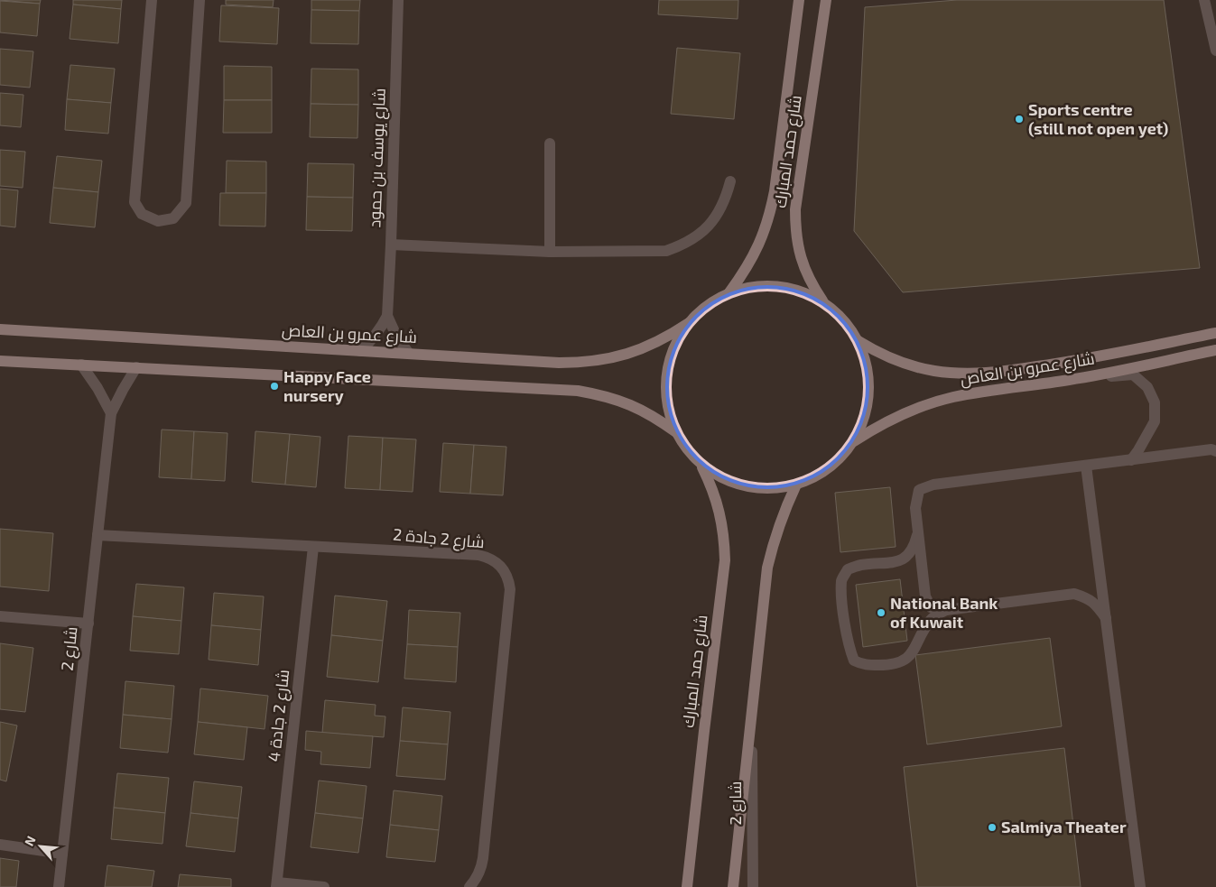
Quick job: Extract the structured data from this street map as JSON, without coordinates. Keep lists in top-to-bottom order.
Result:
{
  "streets": {
    "main road": ["شارع حمد المبارك", "شارع عمرو بن العاص"],
    "street": [
      "شارع يوسف بن حمود",
      "شارع 2 جادة 2",
      "شارع 2",
      "شارع 2 جادة 4"
    ]
  },
  "crossings": [
    ["شارع يوسف بن حمود", "شارع عمرو بن العاص"],
    ["شارع 2 جادة 2", "شارع 2"],
    ["شارع 2 جادة 2", "شارع 2 جادة 4"]
  ],
  "places": [
    "Sports centre (still not open yet)",
    "Happy Face nursery",
    "National Bank of Kuwait",
    "Salmiya Theater"
  ],
  "north": "top left"
}
